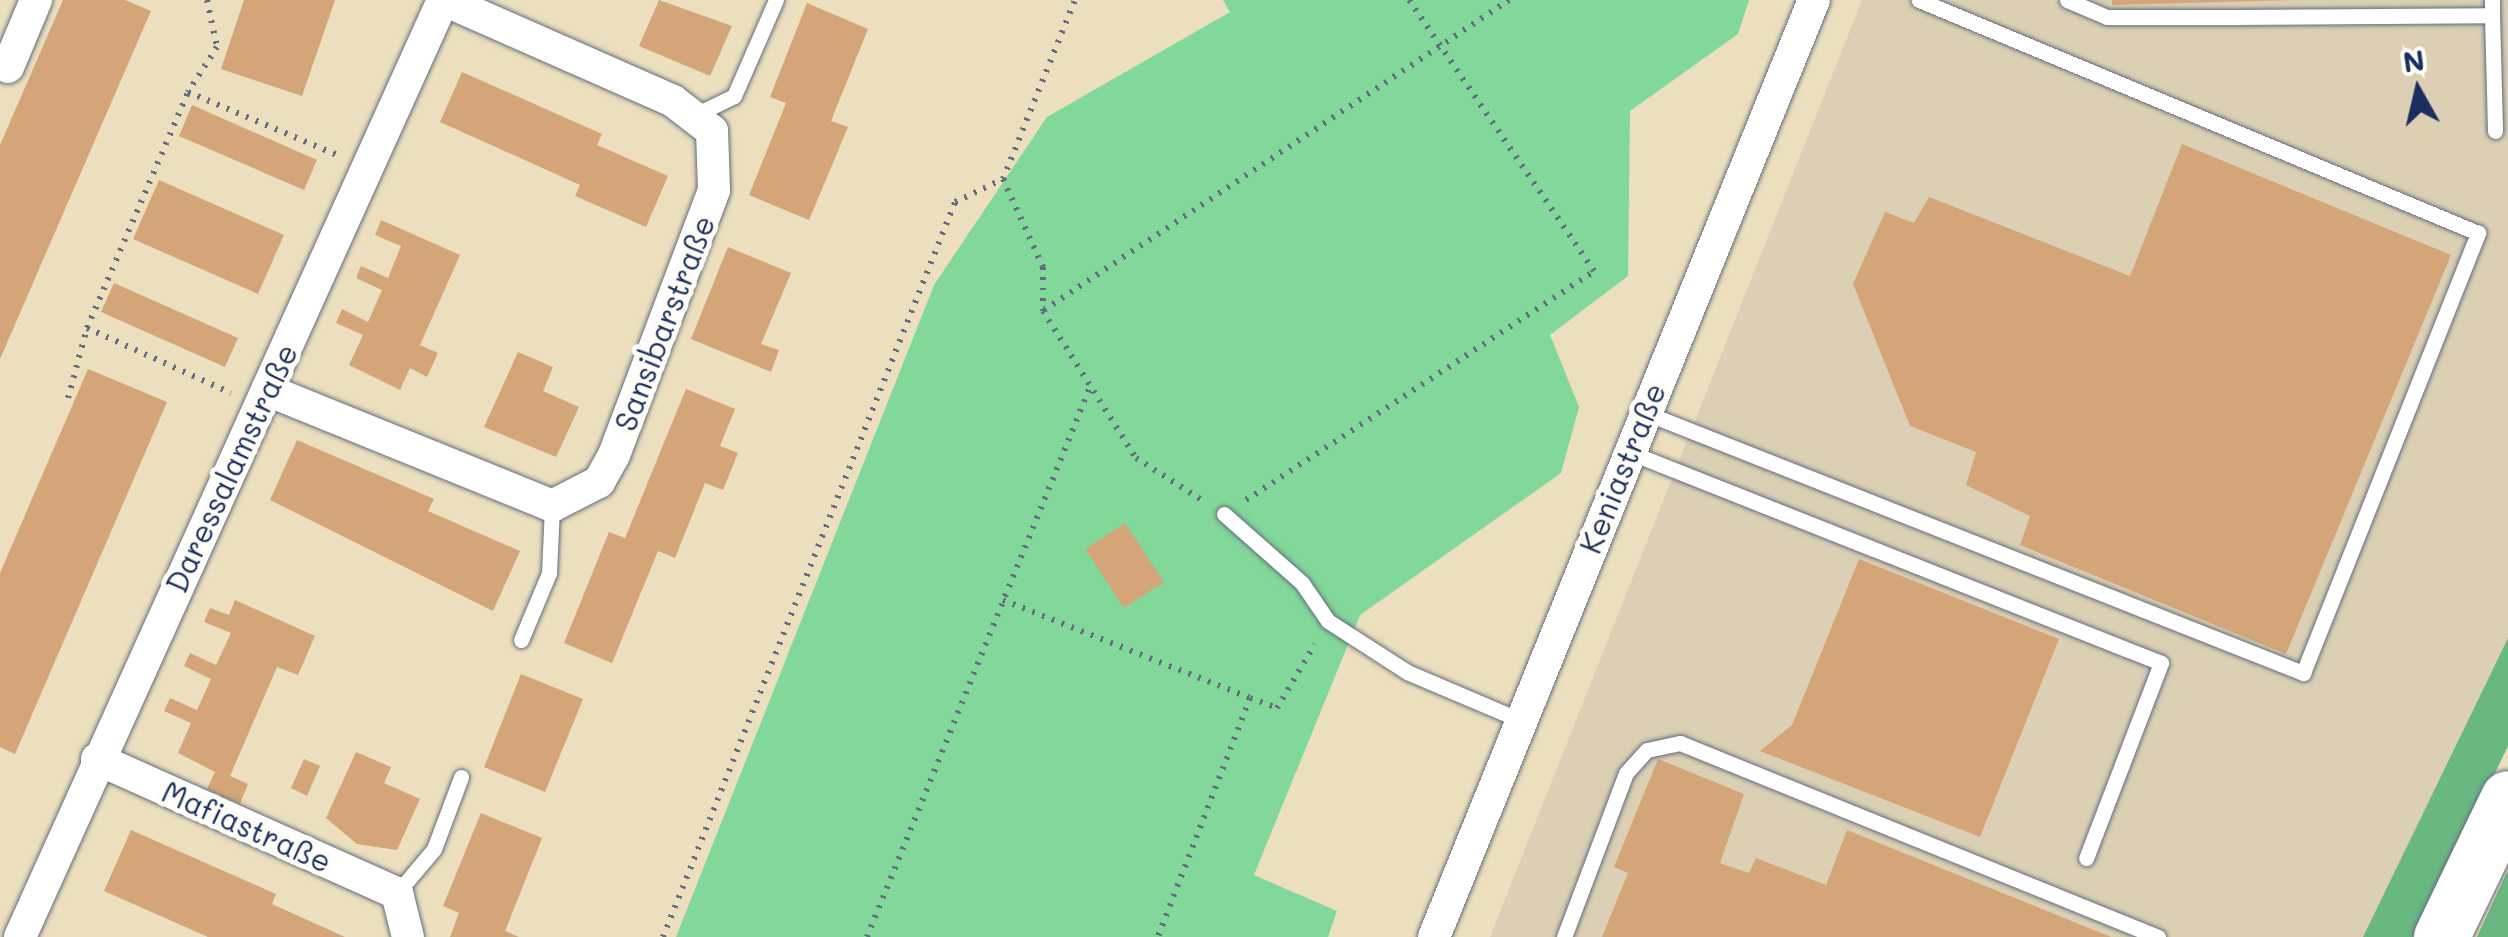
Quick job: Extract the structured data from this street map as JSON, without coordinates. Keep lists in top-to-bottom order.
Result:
{
  "streets": {
    "street": [
      "Sansibarstraße",
      "Daressalamstraße",
      "Keniastraße",
      "Mafiastraße"
    ]
  },
  "crossings": [
    ["Daressalamstraße", "Mafiastraße"]
  ],
  "north": "top"
}
